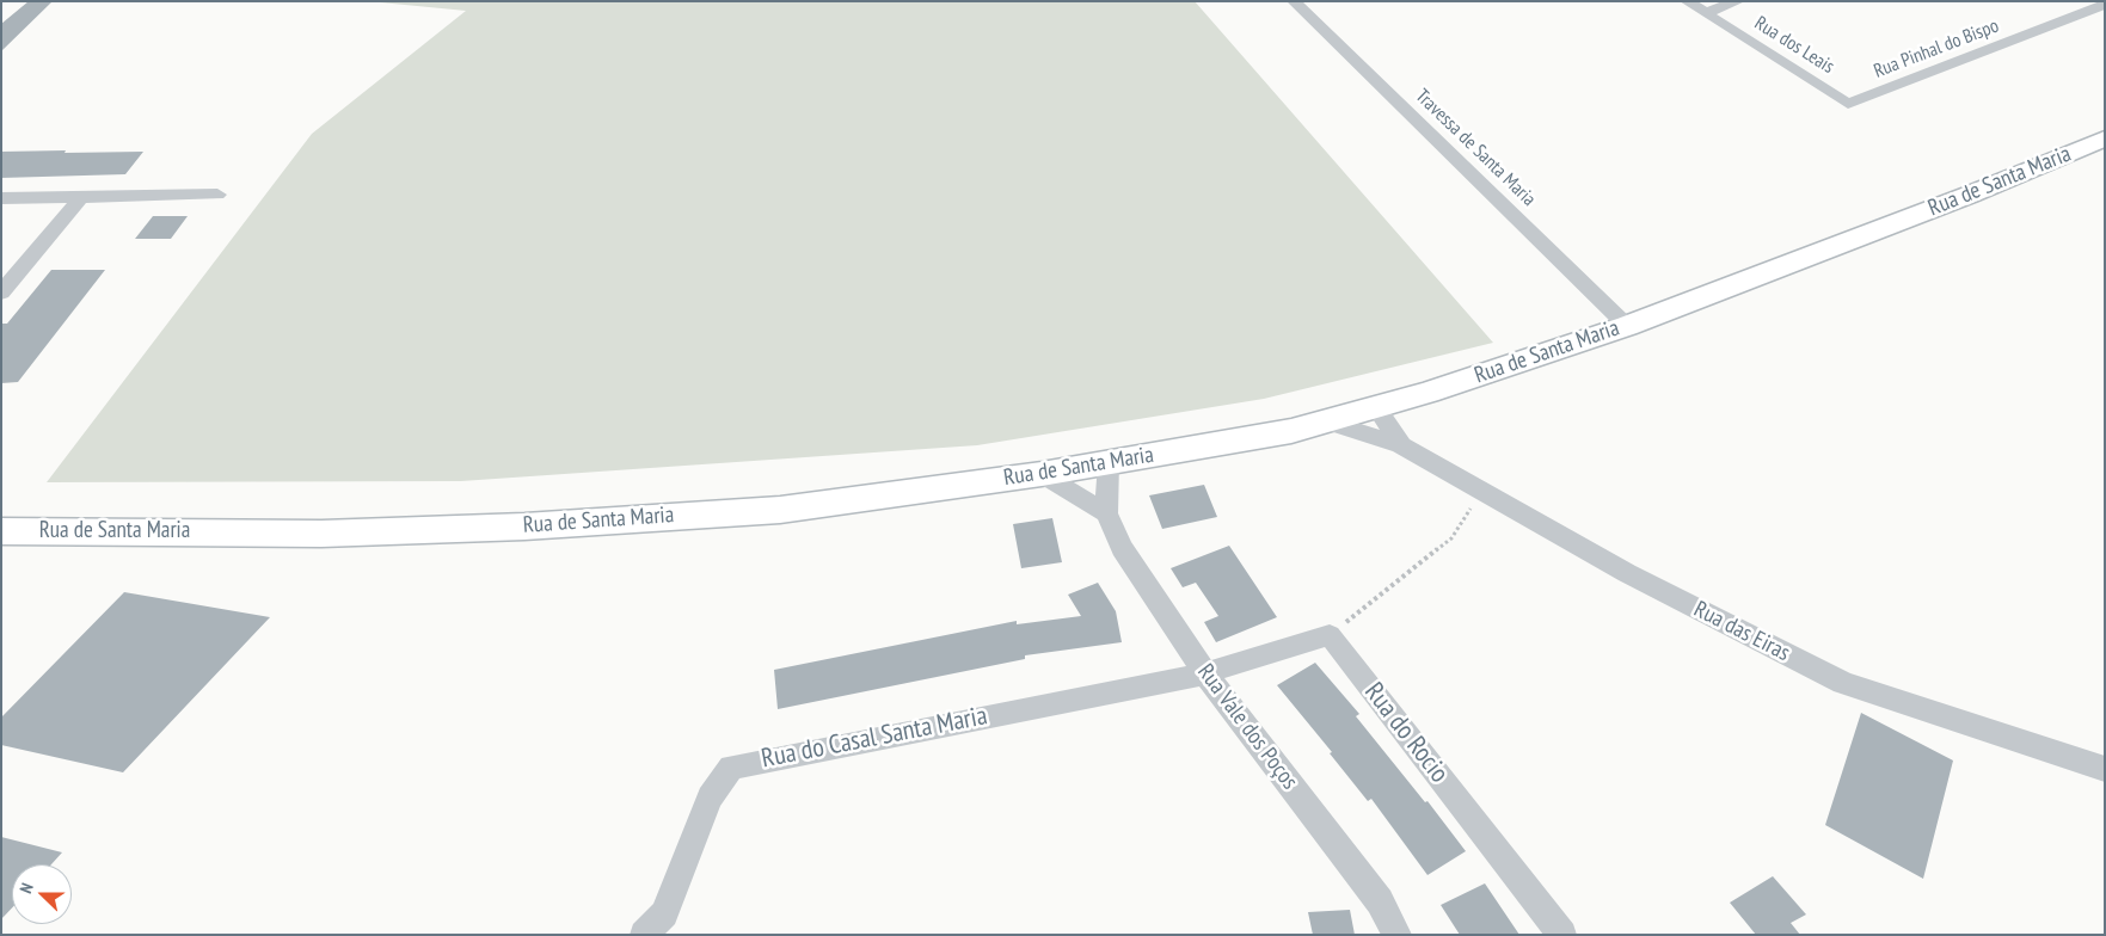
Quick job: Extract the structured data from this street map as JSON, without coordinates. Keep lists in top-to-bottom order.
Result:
{
  "streets": {
    "street": [
      "Rua dos Leais",
      "Rua Pinhal do Bispo",
      "Travessa de Santa Maria",
      "Rua de Santa Maria",
      "Rua das Eiras",
      "Rua Vale dos Poços",
      "Rua do Rocio",
      "Rua do Casal Santa Maria"
    ]
  },
  "crossings": [
    ["Rua dos Leais", "Rua Pinhal do Bispo"],
    ["Travessa de Santa Maria", "Rua de Santa Maria"],
    ["Rua de Santa Maria", "Rua das Eiras"],
    ["Rua de Santa Maria", "Rua Vale dos Poços"],
    ["Rua Vale dos Poços", "Rua do Casal Santa Maria"]
  ],
  "north": "left"
}
